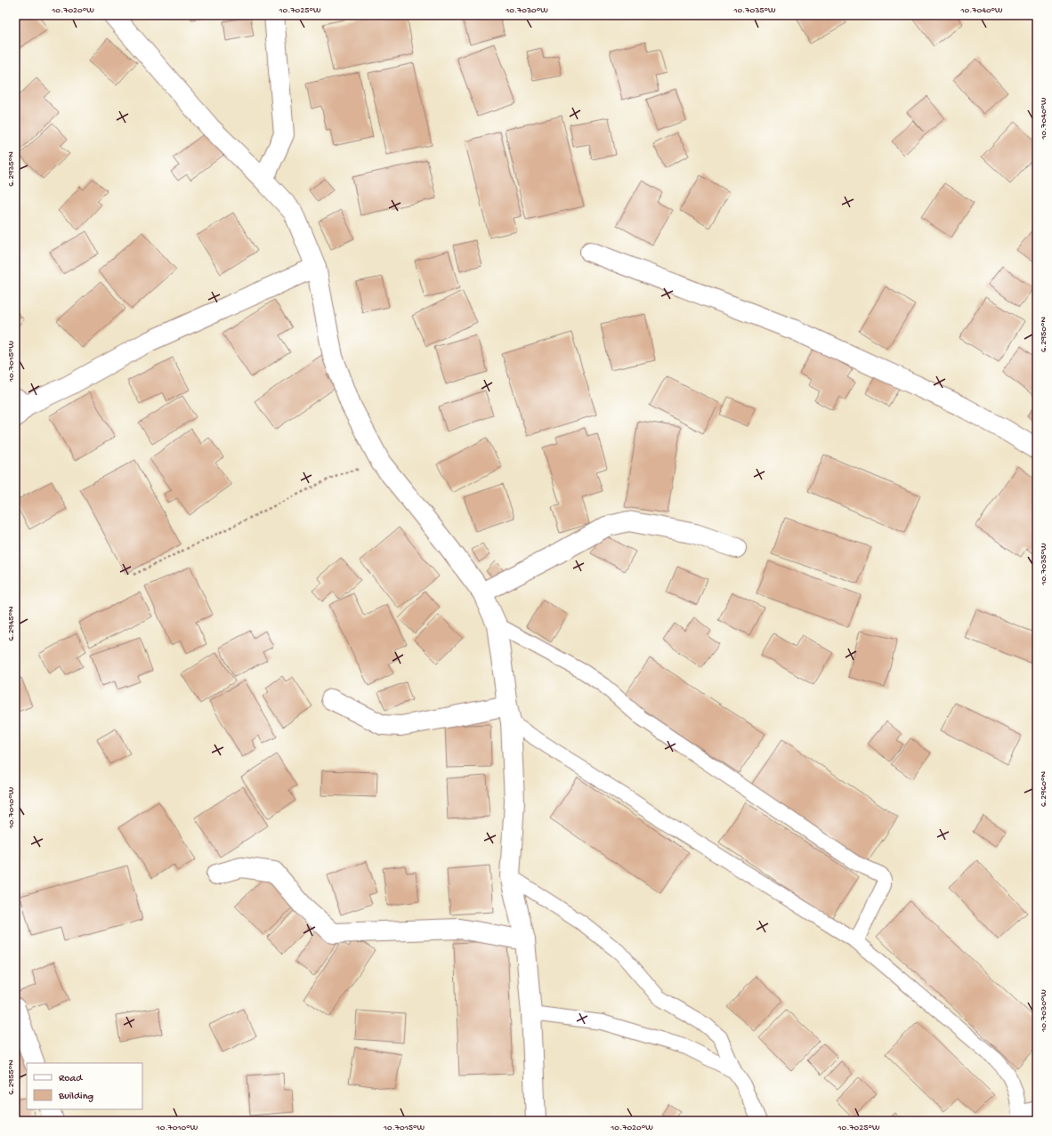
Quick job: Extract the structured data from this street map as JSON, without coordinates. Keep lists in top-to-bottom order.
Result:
{
  "legend": ["Road", "Building"],
  "coordinates": [
    "10.7020°W",
    "10.7025°W",
    "10.7030°W",
    "10.7035°W",
    "10.7040°W",
    "6.2935°N",
    "6.2950°N",
    "10.7015°W",
    "6.2945°N",
    "6.2960°N",
    "10.7010°W",
    "6.2955°N"
  ]
}
